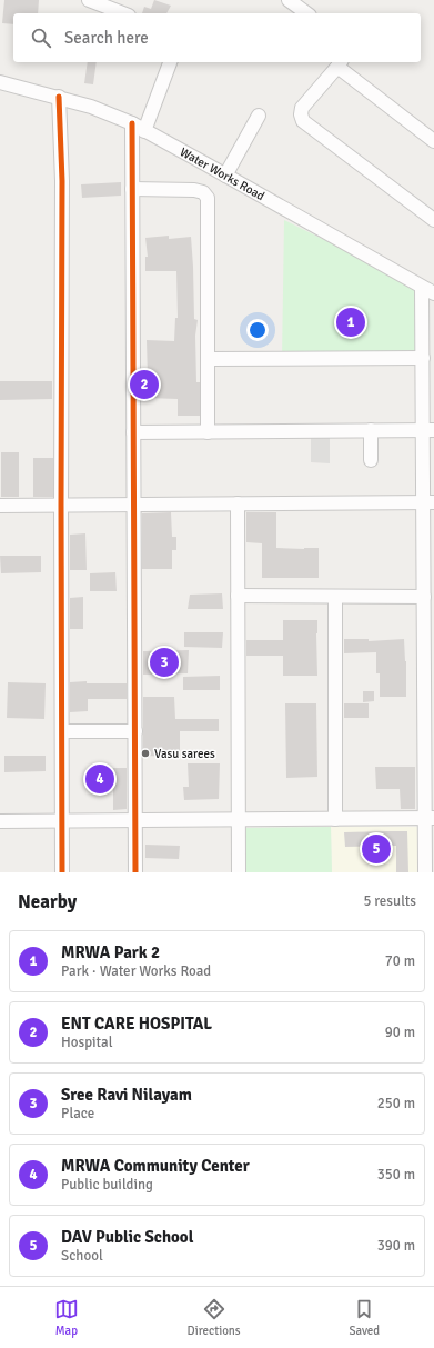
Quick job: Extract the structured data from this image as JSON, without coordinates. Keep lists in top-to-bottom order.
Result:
{
  "streets": {
    "street": ["Water Works Road"]
  },
  "places": ["Vasu sarees"],
  "page": {
    "search": "Search here",
    "pins": [
      "1",
      "2",
      "3",
      "4",
      "5"
    ],
    "heading": ["Nearby", "5 results"],
    "list": [
      {
        "mark": "1",
        "name": "MRWA Park 2",
        "note": "Park · Water Works Road",
        "value": "70 m"
      },
      {
        "mark": "2",
        "name": "ENT CARE HOSPITAL",
        "note": "Hospital",
        "value": "90 m"
      },
      {
        "mark": "3",
        "name": "Sree Ravi Nilayam",
        "note": "Place",
        "value": "250 m"
      },
      {
        "mark": "4",
        "name": "MRWA Community Center",
        "note": "Public building",
        "value": "350 m"
      },
      {
        "mark": "5",
        "name": "DAV Public School",
        "note": "School",
        "value": "390 m"
      }
    ],
    "nav": ["Map", "Directions", "Saved"]
  }
}
